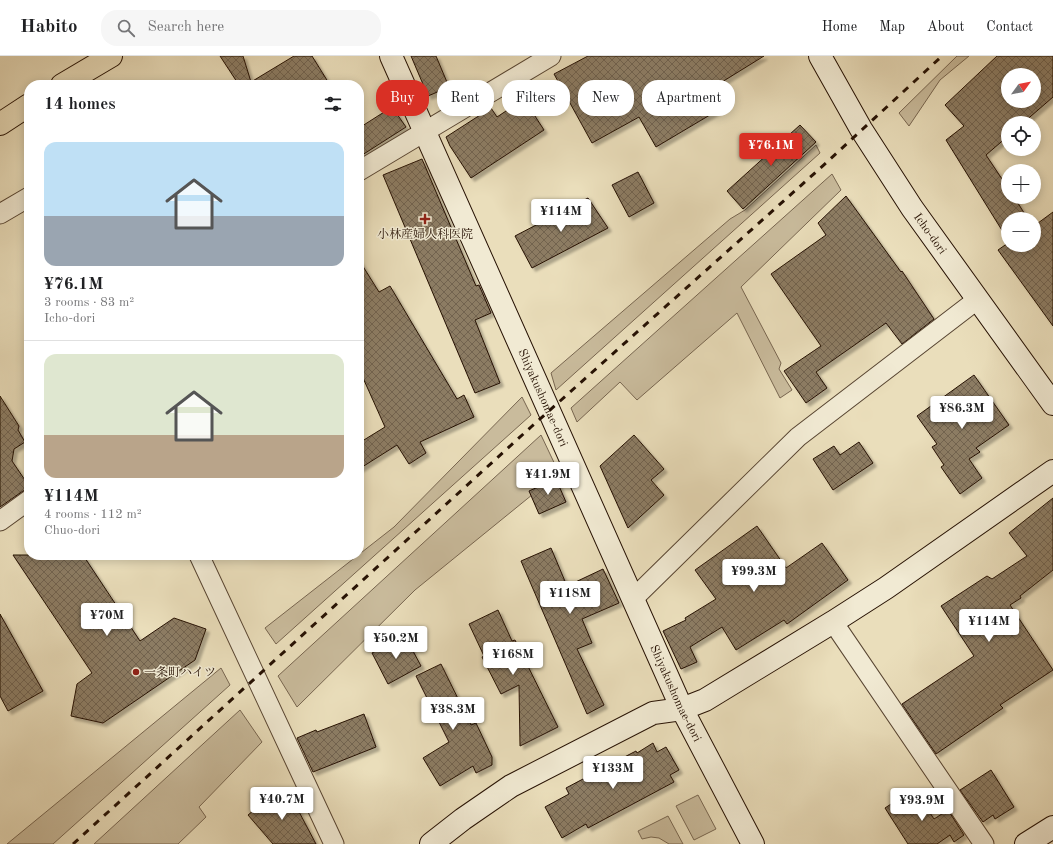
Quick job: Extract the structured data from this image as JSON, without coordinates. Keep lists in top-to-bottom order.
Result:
{
  "streets": {
    "street": ["Icho-dori", "Shiyakushomae-dori"]
  },
  "places": {
    "health": ["小林産婦人科医院"],
    "other": ["一条町ハイツ"]
  },
  "north": "top right",
  "page": {
    "header": "Habito",
    "search": "Search here",
    "nav": [
      "Home",
      "Map",
      "About",
      "Contact"
    ],
    "map_buttons": ["+", "−"],
    "chip": [
      "Buy",
      "Rent",
      "Filters",
      "New",
      "Apartment"
    ],
    "heading": "14 homes",
    "list": [
      {
        "name": "¥76.1M",
        "note": "3 rooms · 83 m² · Icho-dori"
      },
      {
        "name": "¥114M",
        "note": "4 rooms · 112 m² · Chuo-dori"
      }
    ],
    "price": [
      "¥76.1M",
      "¥114M",
      "¥86.3M",
      "¥41.9M",
      "¥99.3M",
      "¥118M",
      "¥70M",
      "¥114M",
      "¥50.2M",
      "¥168M",
      "¥38.3M",
      "¥133M",
      "¥40.7M",
      "¥93.9M"
    ]
  }
}
